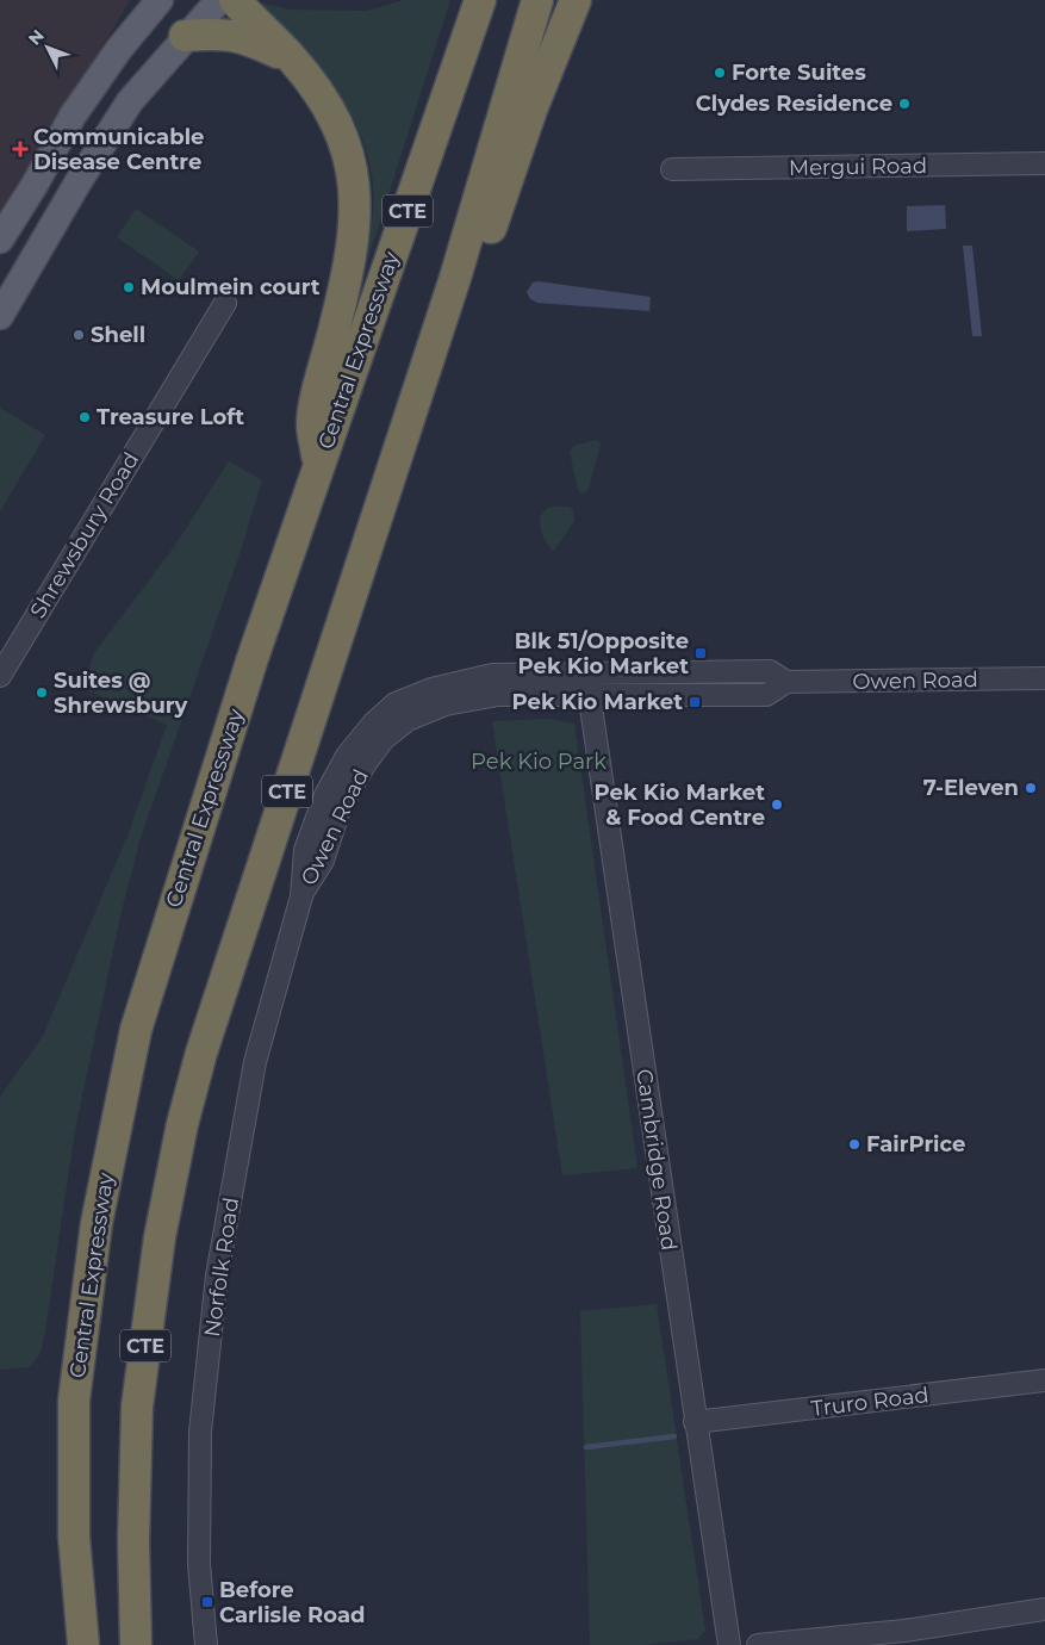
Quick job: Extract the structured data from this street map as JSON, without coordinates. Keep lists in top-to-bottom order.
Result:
{
  "streets": {
    "highway": ["CTE", "Central Expressway"],
    "street": [
      "Mergui Road",
      "Shrewsbury Road",
      "Owen Road",
      "Cambridge Road",
      "Norfolk Road",
      "Truro Road"
    ]
  },
  "crossings": [
    ["Owen Road", "Cambridge Road"],
    ["Owen Road", "Norfolk Road"],
    ["Cambridge Road", "Truro Road"]
  ],
  "parks": ["Pek Kio Park"],
  "places": {
    "other": [
      "Forte Suites",
      "Clydes Residence",
      "Moulmein court",
      "Shell",
      "Treasure Loft",
      "Suites @ Shrewsbury",
      "7-Eleven",
      "Pek Kio Market & Food Centre",
      "FairPrice"
    ],
    "health": ["Communicable Disease Centre"],
    "transit": ["Blk 51/Opposite Pek Kio Market", "Pek Kio Market", "Before Carlisle Road"]
  },
  "north": "top left"
}
